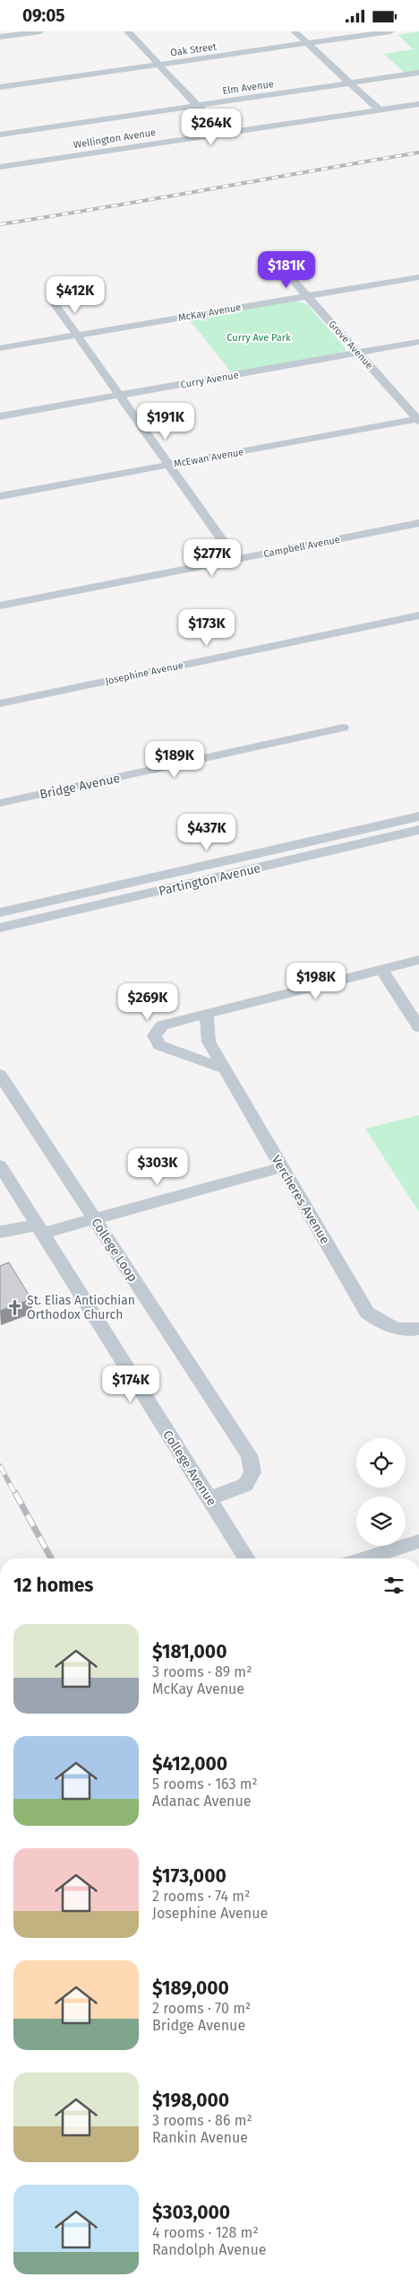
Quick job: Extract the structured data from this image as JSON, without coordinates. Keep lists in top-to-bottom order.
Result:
{
  "streets": {
    "street": [
      "Oak Street",
      "Elm Avenue",
      "Wellington Avenue",
      "McKay Avenue",
      "Grove Avenue",
      "Curry Avenue",
      "McEwan Avenue",
      "Campbell Avenue",
      "Josephine Avenue",
      "Bridge Avenue",
      "Partington Avenue",
      "Vercheres Avenue",
      "College Loop",
      "College Avenue"
    ]
  },
  "crossings": [
    ["McKay Avenue", "Grove Avenue"],
    ["Grove Avenue", "Curry Avenue"],
    ["Grove Avenue", "McEwan Avenue"],
    ["College Loop", "College Avenue"]
  ],
  "parks": ["Curry Ave Park"],
  "places": {
    "church": ["St. Elias Antiochian Orthodox Church"]
  },
  "page": {
    "status": "09:05",
    "price": [
      "$264K",
      "$181K",
      "$412K",
      "$191K",
      "$277K",
      "$173K",
      "$189K",
      "$437K",
      "$198K",
      "$269K",
      "$303K",
      "$174K"
    ],
    "heading": "12 homes",
    "list": [
      {
        "name": "$181,000",
        "note": "3 rooms · 89 m² · McKay Avenue"
      },
      {
        "name": "$412,000",
        "note": "5 rooms · 163 m² · Adanac Avenue"
      },
      {
        "name": "$173,000",
        "note": "2 rooms · 74 m² · Josephine Avenue"
      },
      {
        "name": "$189,000",
        "note": "2 rooms · 70 m² · Bridge Avenue"
      },
      {
        "name": "$198,000",
        "note": "3 rooms · 86 m² · Rankin Avenue"
      },
      {
        "name": "$303,000",
        "note": "4 rooms · 128 m² · Randolph Avenue"
      }
    ]
  }
}
